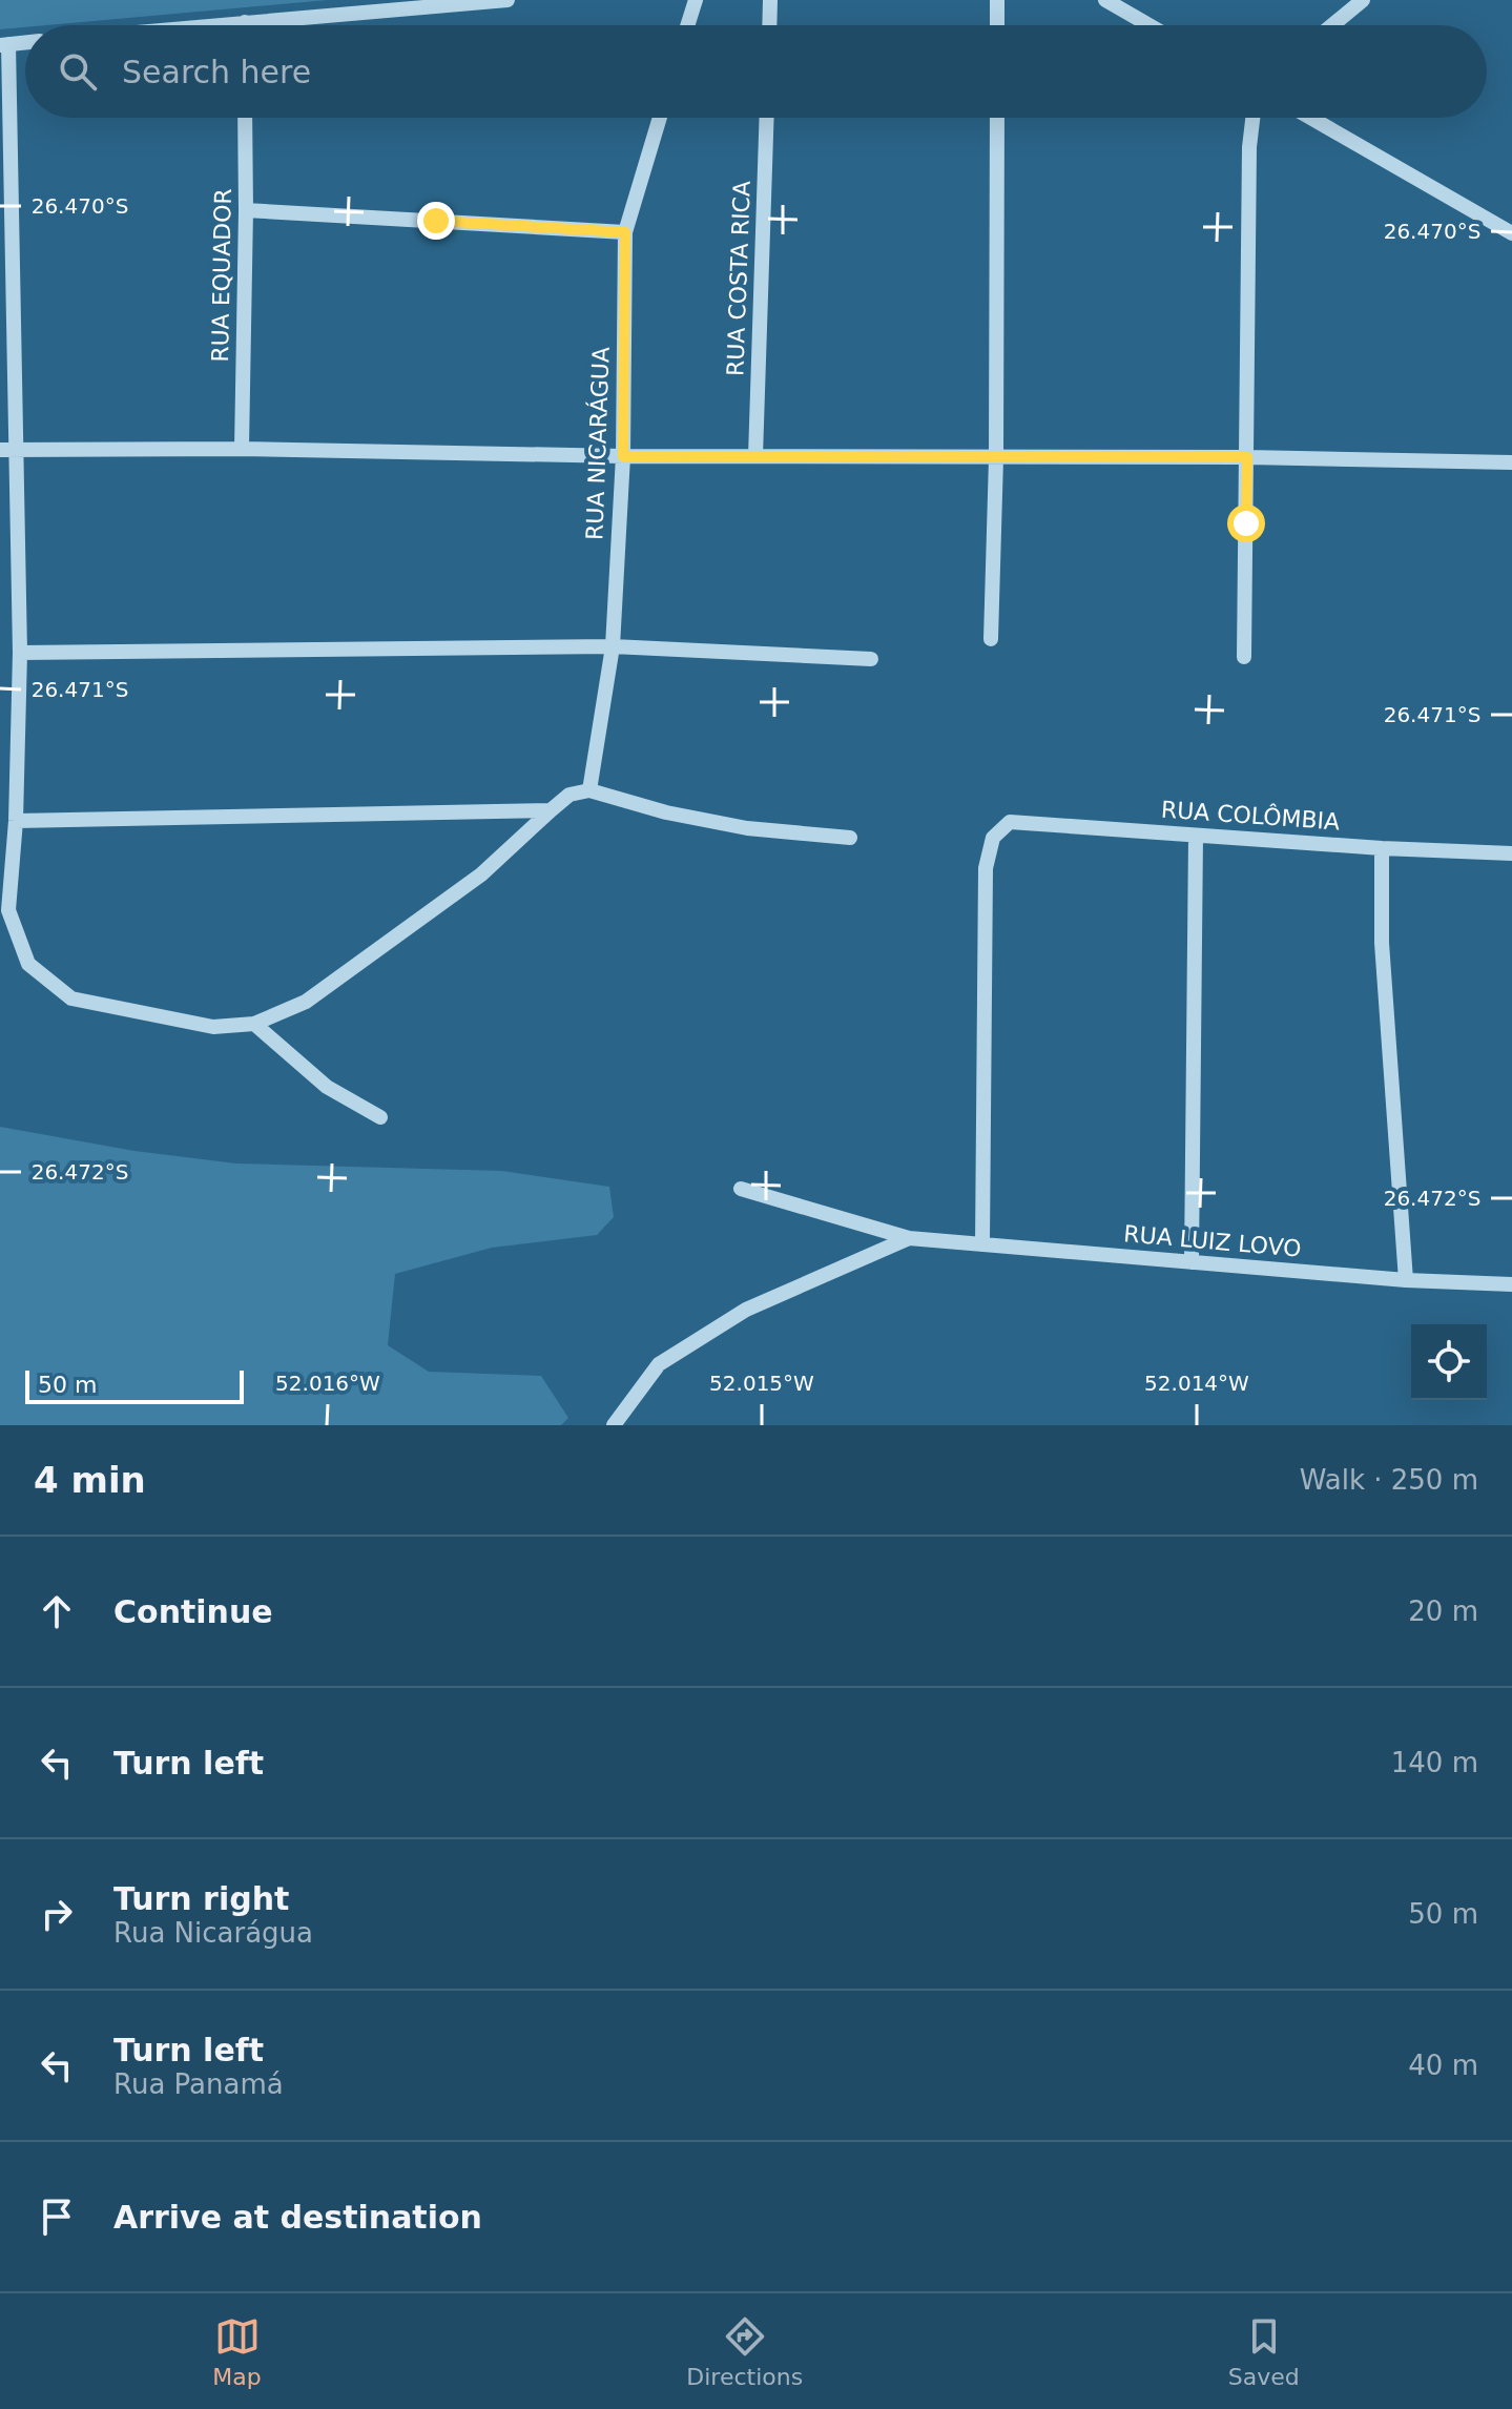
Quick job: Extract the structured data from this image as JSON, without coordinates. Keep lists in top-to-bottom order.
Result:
{
  "streets": {
    "street": [
      "RUA EQUADOR",
      "RUA COSTA RICA",
      "RUA NICARÁGUA",
      "RUA COLÔMBIA",
      "RUA LUIZ LOVO"
    ]
  },
  "crossings": [
    ["RUA COLÔMBIA", "RUA LUIZ LOVO"]
  ],
  "scale_bar": "50 m",
  "page": {
    "search": "Search here",
    "scale": "50 m",
    "heading": ["4 min", "Walk · 250 m"],
    "list": [
      ["Continue", "20 m"],
      ["Turn left", "140 m"],
      ["Turn right", "Rua Nicarágua", "50 m"],
      ["Turn left", "Rua Panamá", "40 m"],
      "Arrive at destination"
    ],
    "nav": ["Map", "Directions", "Saved"]
  },
  "coordinates": [
    "26.470°S",
    "26.471°S",
    "26.472°S",
    "52.016°W",
    "52.015°W",
    "52.014°W"
  ]
}
